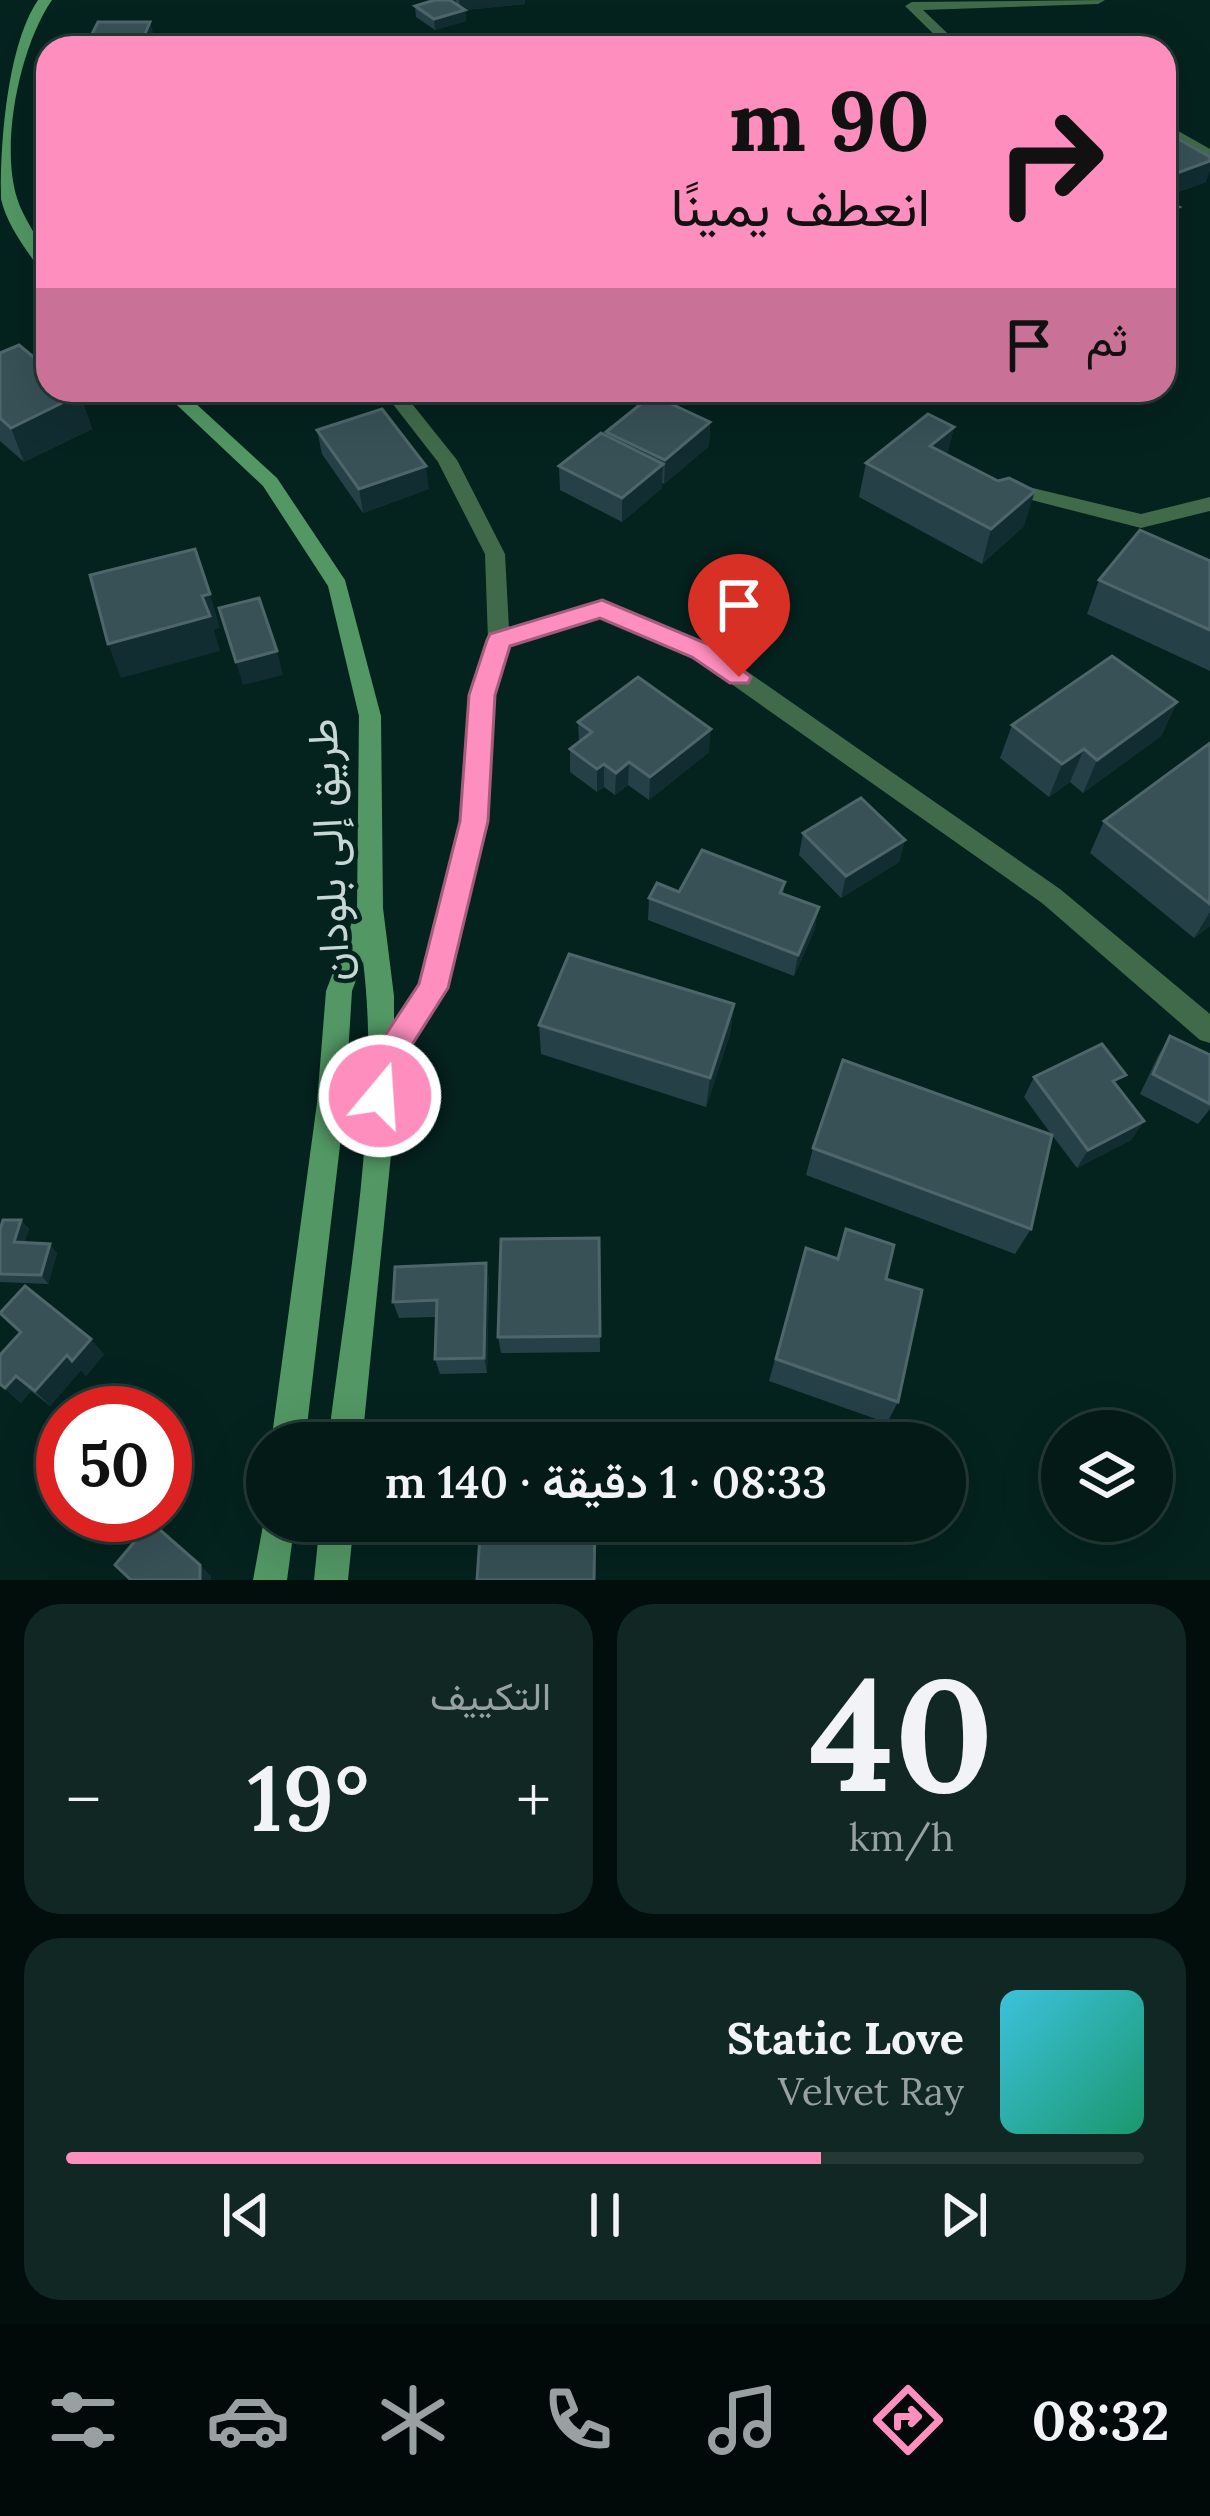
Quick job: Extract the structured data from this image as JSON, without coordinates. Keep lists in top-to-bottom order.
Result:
{
  "streets": {
    "main road": ["طريق إلى بلودان"]
  },
  "page": {
    "turn": ["90 m", "انعطف يمينًا"],
    "then": "ثم",
    "limit": "50",
    "trip": "08:33 · 1 دقيقة · 140 m",
    "tile": [
      ["40", "km/h"],
      "التكييف"
    ],
    "heat": ["−", "19°", "+"],
    "song": ["Static Love", "Velvet Ray"],
    "tabs": "08:32"
  }
}
